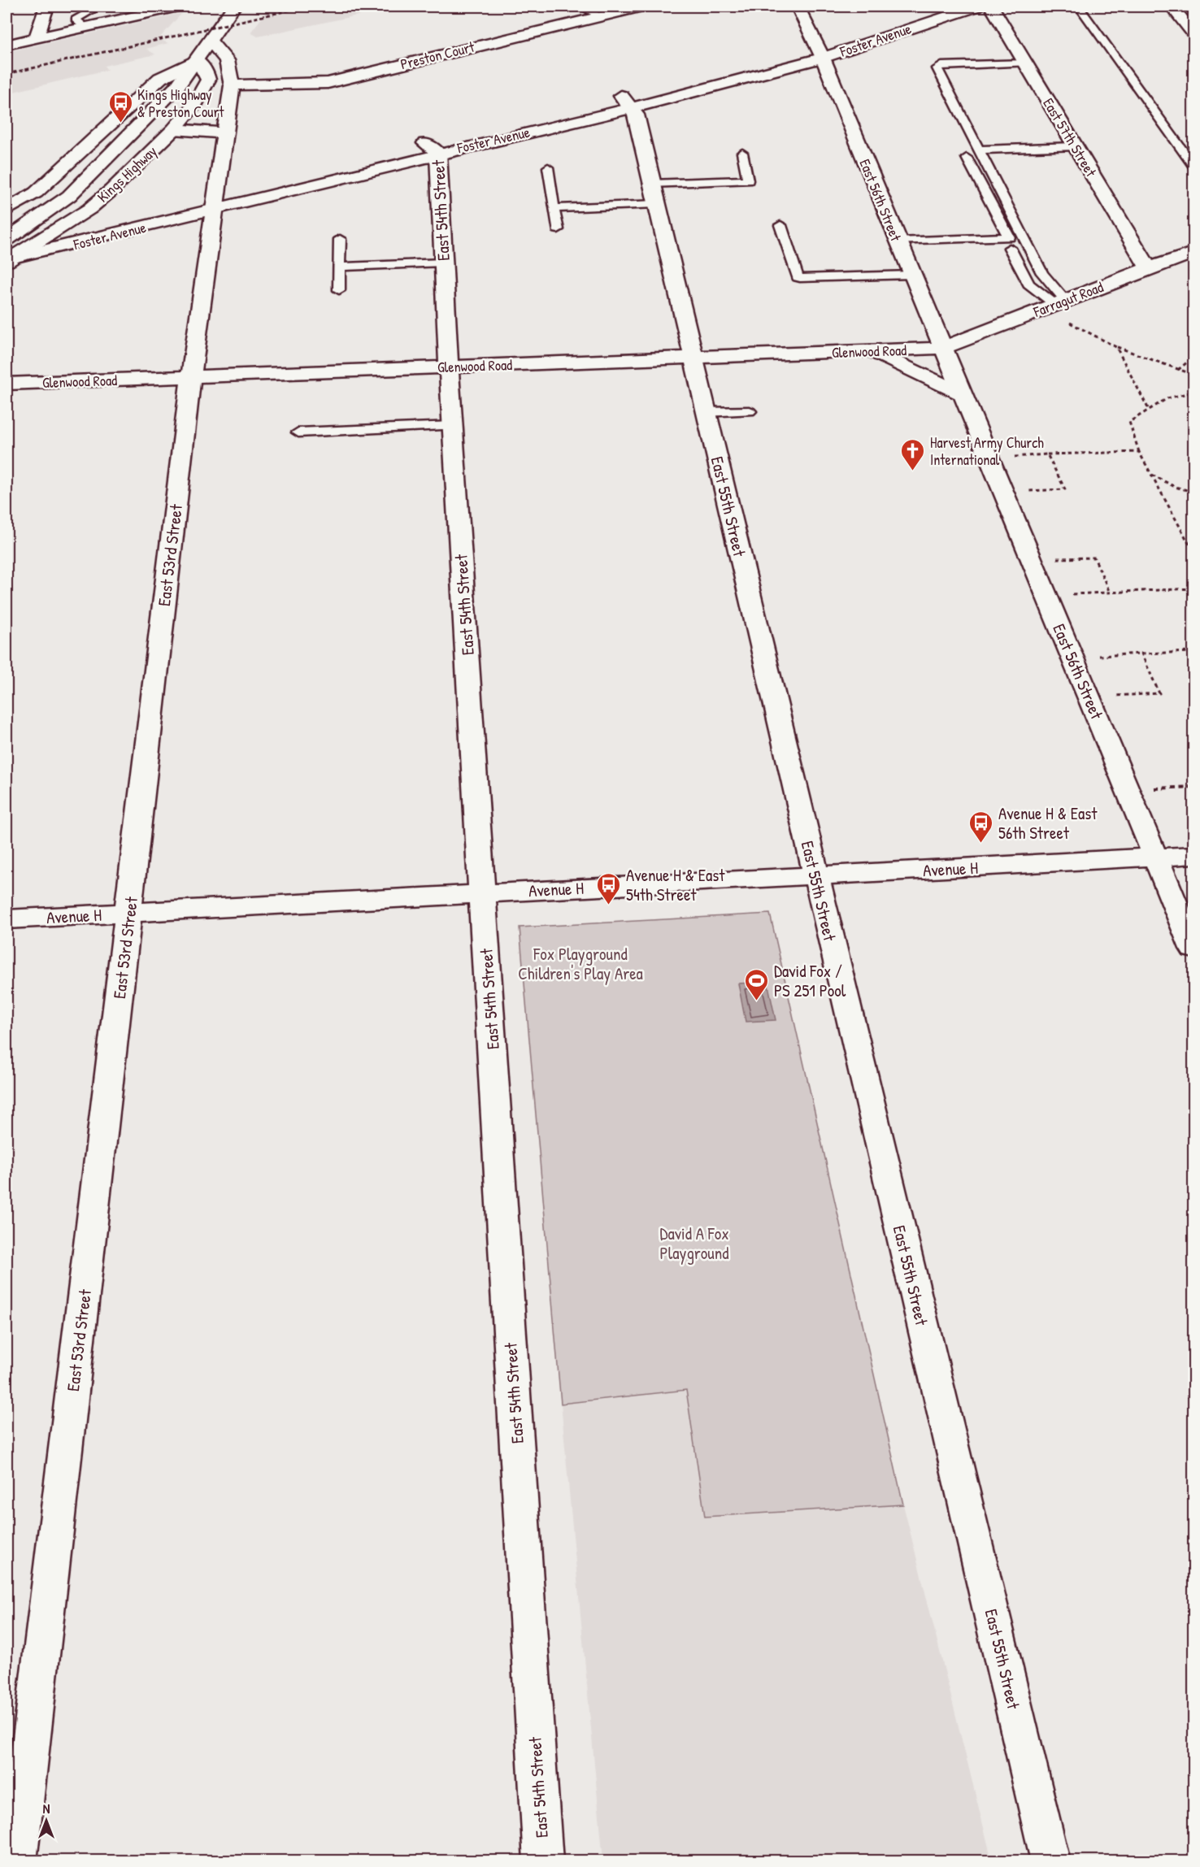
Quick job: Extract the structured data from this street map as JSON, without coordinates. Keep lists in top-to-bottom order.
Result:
{
  "streets": {
    "street": [
      "Foster Avenue",
      "Preston Court",
      "East 57th Street",
      "Kings Highway",
      "East 56th Street",
      "East 54th Street",
      "Farragut Road",
      "Glenwood Road",
      "East 55th Street",
      "East 53rd Street",
      "Avenue H"
    ]
  },
  "crossings": [
    ["Foster Avenue", "Kings Highway"],
    ["Foster Avenue", "East 56th Street"],
    ["Foster Avenue", "East 54th Street"],
    ["Foster Avenue", "East 55th Street"],
    ["Foster Avenue", "East 53rd Street"],
    ["Preston Court", "East 53rd Street"],
    ["East 57th Street", "Farragut Road"],
    ["Kings Highway", "East 53rd Street"],
    ["East 56th Street", "Farragut Road"],
    ["East 56th Street", "Glenwood Road"],
    ["East 56th Street", "Avenue H"],
    ["East 54th Street", "Glenwood Road"],
    ["East 54th Street", "Avenue H"],
    ["Farragut Road", "Glenwood Road"],
    ["Glenwood Road", "East 55th Street"],
    ["Glenwood Road", "East 53rd Street"],
    ["East 55th Street", "Avenue H"],
    ["East 53rd Street", "Avenue H"]
  ],
  "parks": ["Fox Playground Children's Play Area", "David A Fox Playground"],
  "places": {
    "bus stop": ["Kings Highway & Preston Court", "Avenue H & East 56th Street", "Avenue H & East 54th Street"],
    "church": ["Harvest Army Church International"],
    "sports": ["David Fox / PS 251 Pool"]
  },
  "north": "top"
}
